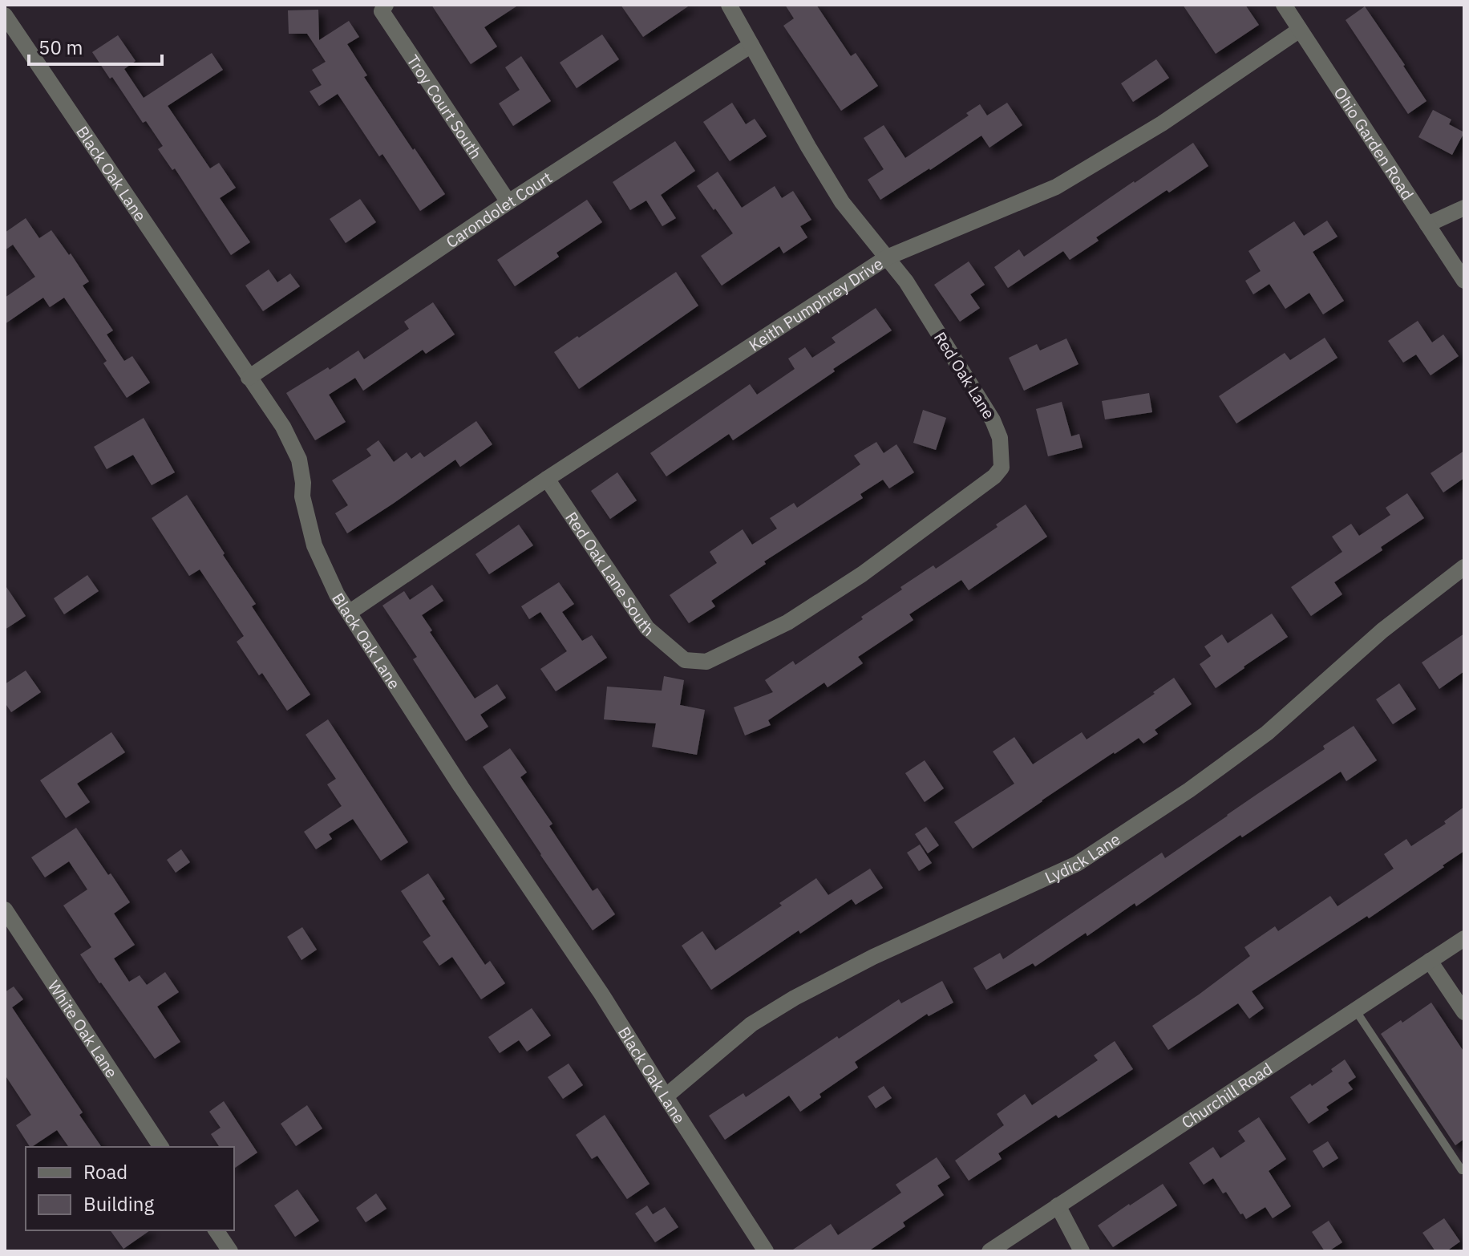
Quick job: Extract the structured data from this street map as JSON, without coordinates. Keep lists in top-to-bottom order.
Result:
{
  "streets": {
    "street": [
      "Troy Court South",
      "Ohio Garden Road",
      "Black Oak Lane",
      "Carondolet Court",
      "Keith Pumphrey Drive",
      "Red Oak Lane",
      "Red Oak Lane South",
      "Lydick Lane",
      "White Oak Lane",
      "Churchill Road"
    ]
  },
  "crossings": [
    ["Troy Court South", "Carondolet Court"],
    ["Ohio Garden Road", "Keith Pumphrey Drive"],
    ["Black Oak Lane", "Carondolet Court"],
    ["Black Oak Lane", "Keith Pumphrey Drive"],
    ["Black Oak Lane", "Lydick Lane"],
    ["Carondolet Court", "Red Oak Lane"],
    ["Keith Pumphrey Drive", "Red Oak Lane"],
    ["Keith Pumphrey Drive", "Red Oak Lane South"],
    ["Red Oak Lane", "Red Oak Lane South"]
  ],
  "legend": ["Road", "Building"],
  "scale_bar": "50 m"
}
